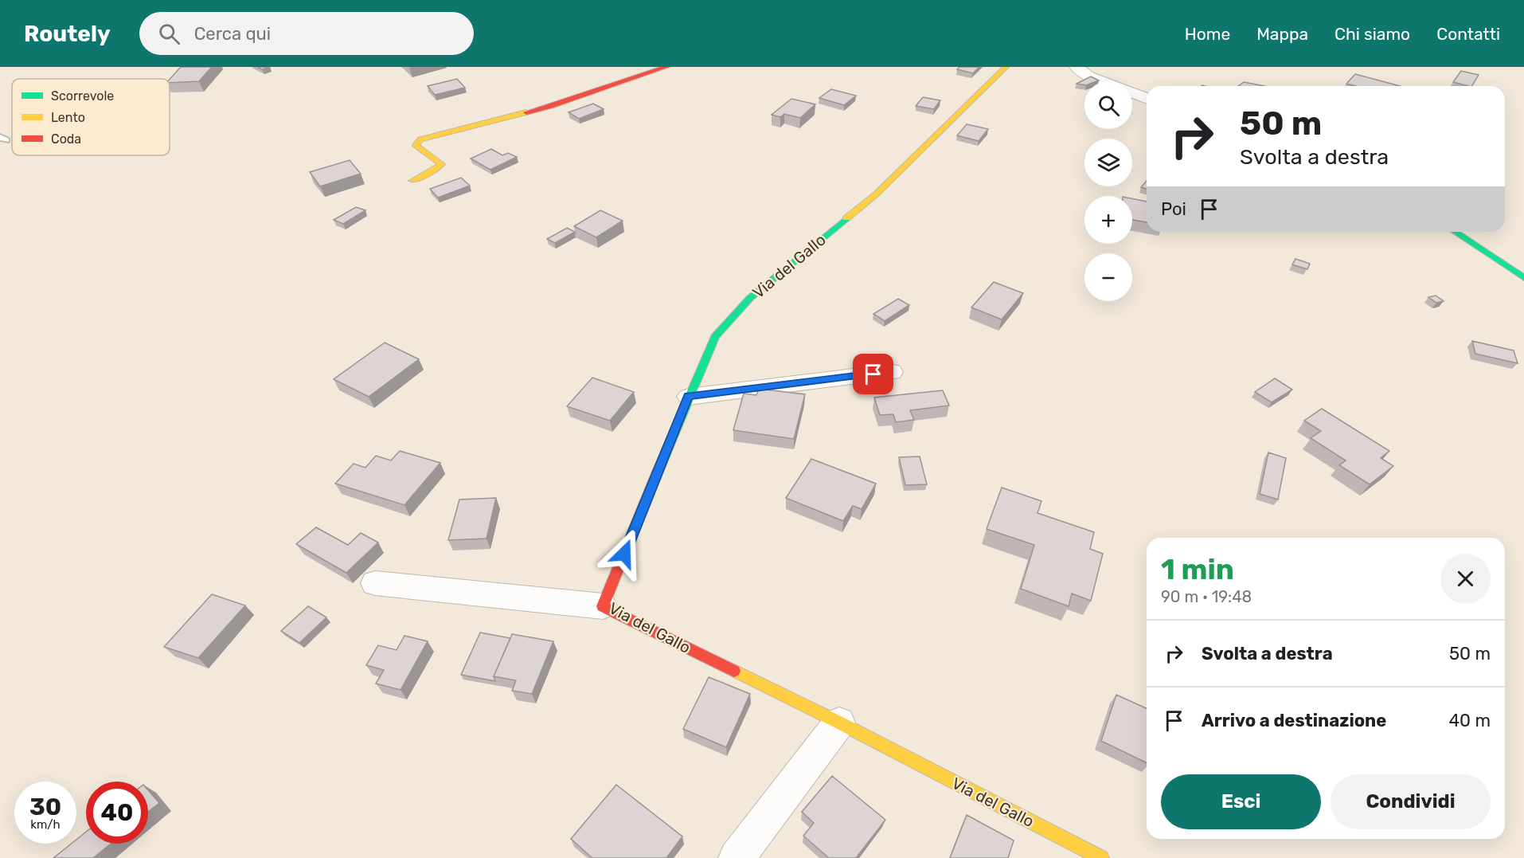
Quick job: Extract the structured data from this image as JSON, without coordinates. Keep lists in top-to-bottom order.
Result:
{
  "streets": {
    "street": ["Via del Gallo"]
  },
  "legend": ["Scorrevole", "Lento", "Coda"],
  "page": {
    "header": "Routely",
    "search": "Cerca qui",
    "nav": [
      "Home",
      "Mappa",
      "Chi siamo",
      "Contatti"
    ],
    "map_buttons": ["+", "−"],
    "turn": ["50 m", "Svolta a destra"],
    "then": "Poi",
    "heading": ["1 min", "90 m · 19:48"],
    "list": [
      {
        "name": "Svolta a destra",
        "value": "50 m"
      },
      {
        "name": "Arrivo a destinazione",
        "value": "40 m"
      }
    ],
    "buttons": ["Esci", "Condividi"],
    "speed": "30 km/h",
    "limit": "40"
  }
}
